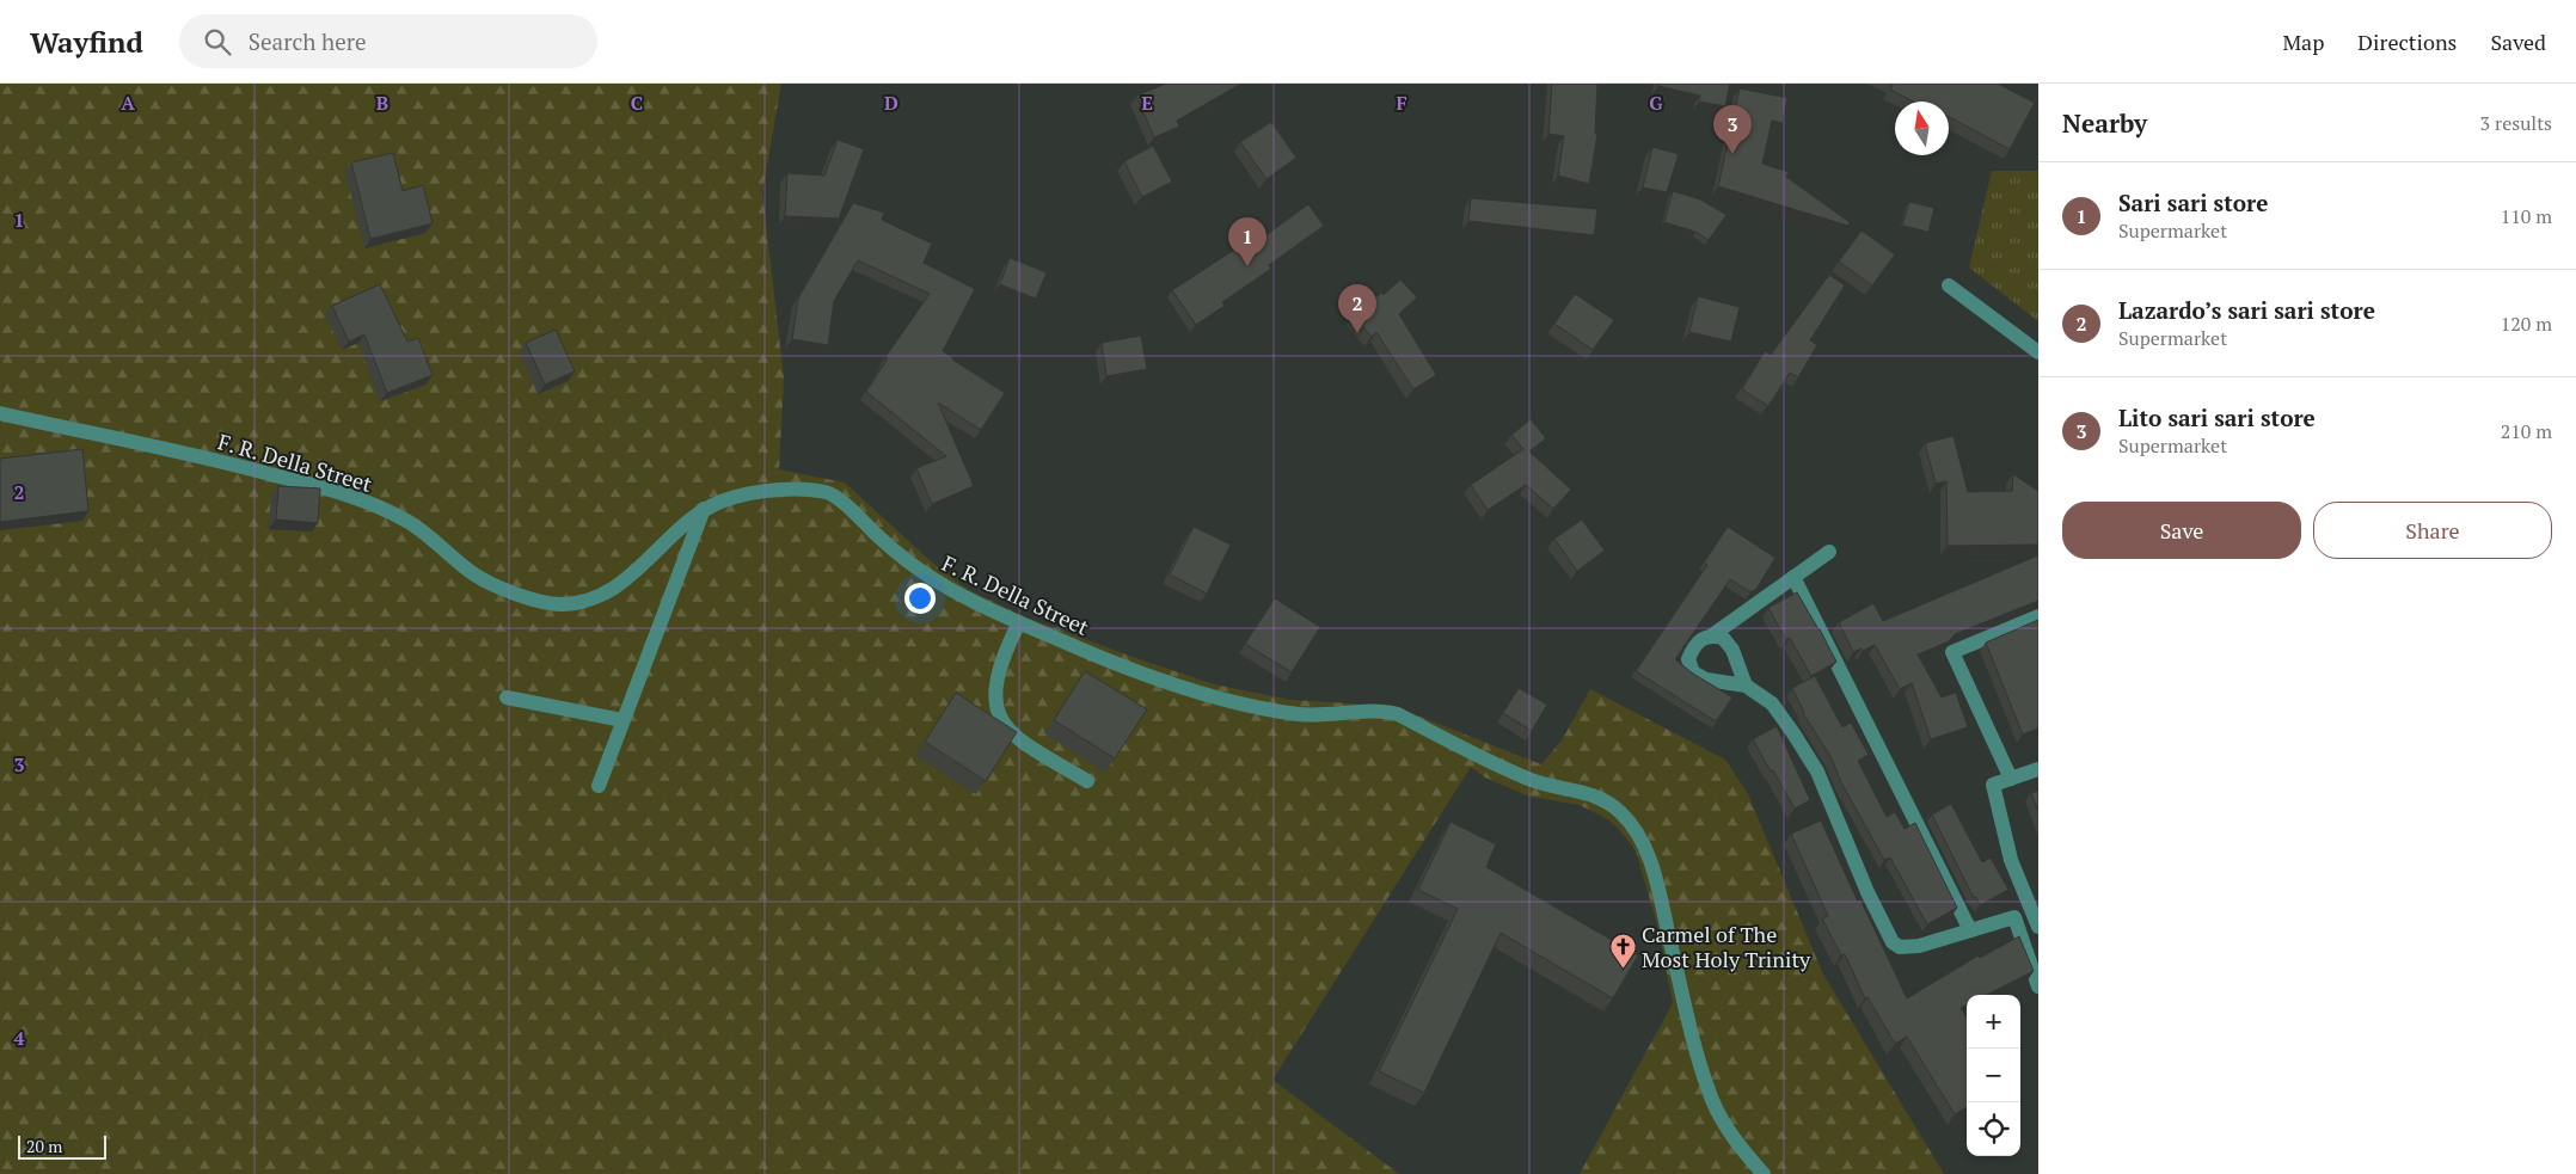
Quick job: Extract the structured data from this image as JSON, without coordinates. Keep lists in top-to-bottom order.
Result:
{
  "streets": {
    "street": ["F. R. Della Street"]
  },
  "places": {
    "church": ["Carmel of The Most Holy Trinity"]
  },
  "scale_bar": "20 m",
  "north": "top",
  "page": {
    "header": "Wayfind",
    "search": "Search here",
    "nav": ["Map", "Directions", "Saved"],
    "heading": ["Nearby", "3 results"],
    "pins": ["3", "1", "2"],
    "list": [
      {
        "mark": "1",
        "name": "Sari sari store",
        "note": "Supermarket",
        "value": "110 m"
      },
      {
        "mark": "2",
        "name": "Lazardo’s sari sari store",
        "note": "Supermarket",
        "value": "120 m"
      },
      {
        "mark": "3",
        "name": "Lito sari sari store",
        "note": "Supermarket",
        "value": "210 m"
      }
    ],
    "buttons": ["Save", "Share"],
    "map_buttons": ["+", "−"],
    "scale": "20 m"
  },
  "grid": {
    "columns": [
      "A",
      "B",
      "C",
      "D",
      "E",
      "F",
      "G"
    ],
    "rows": [
      "1",
      "2",
      "3",
      "4"
    ]
  }
}
